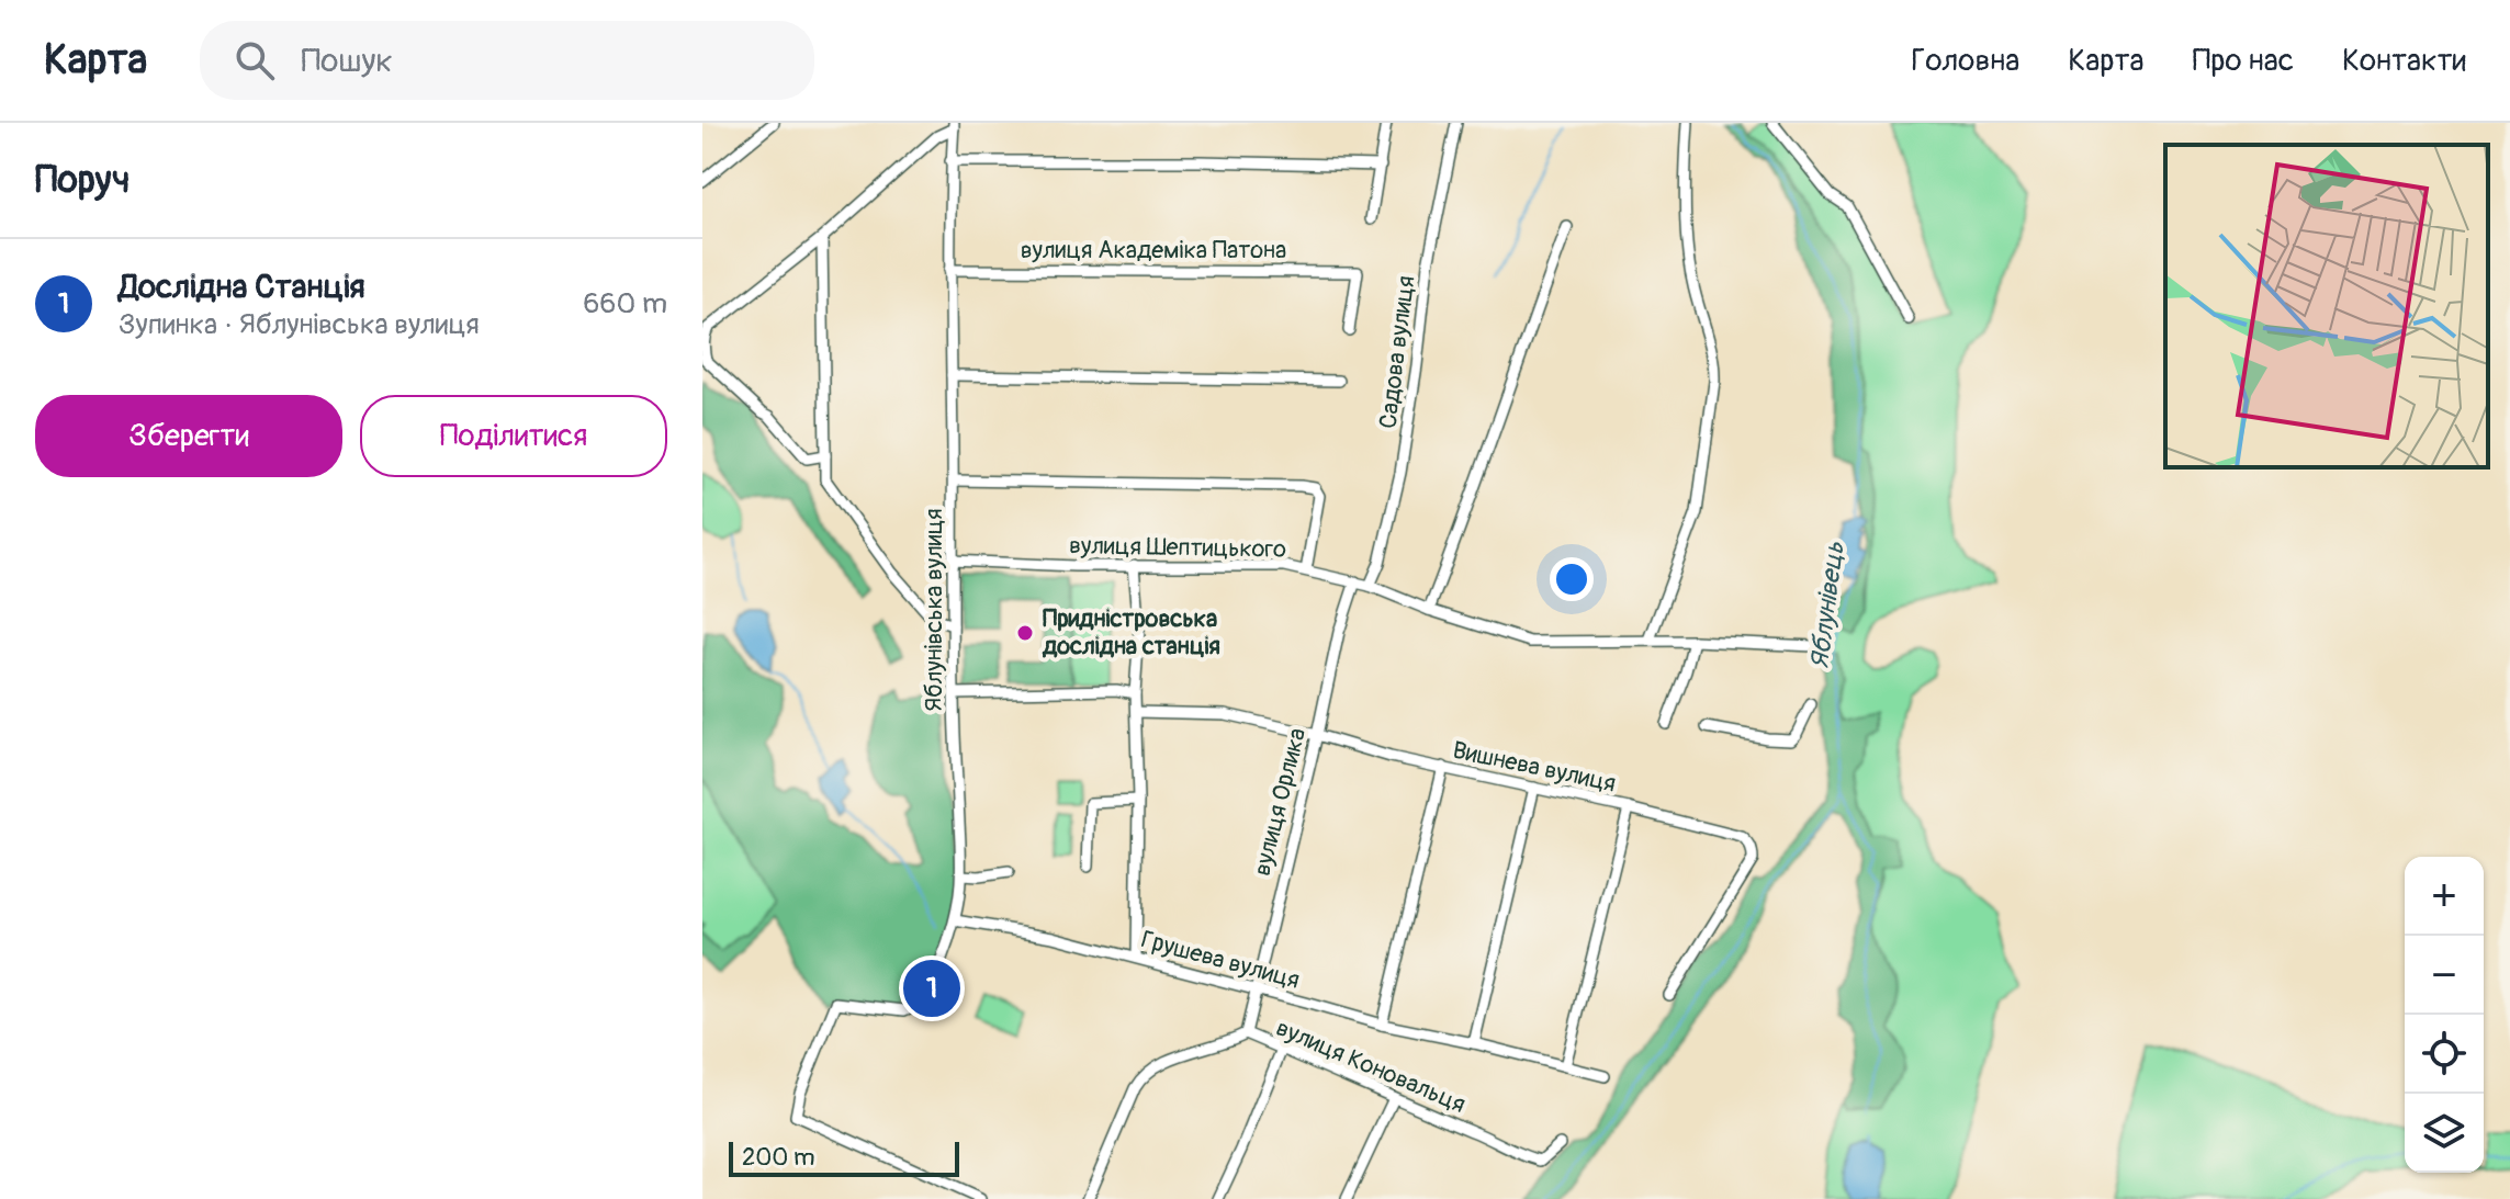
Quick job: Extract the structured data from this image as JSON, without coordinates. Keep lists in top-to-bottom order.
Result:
{
  "streets": {
    "street": [
      "вулиця Академіка Патона",
      "Садова вулиця",
      "вулиця Шептицького",
      "Яблунівська вулиця",
      "Вишнева вулиця",
      "вулиця Орлика",
      "Грушева вулиця",
      "вулиця Коновальця"
    ]
  },
  "crossings": [
    ["вулиця Академіка Патона", "Яблунівська вулиця"],
    ["Садова вулиця", "вулиця Шептицького"],
    ["вулиця Шептицького", "Яблунівська вулиця"],
    ["вулиця Шептицького", "вулиця Орлика"],
    ["Яблунівська вулиця", "Грушева вулиця"],
    ["Вишнева вулиця", "вулиця Орлика"],
    ["вулиця Орлика", "Грушева вулиця"],
    ["вулиця Орлика", "вулиця Коновальця"]
  ],
  "water": ["Яблунівець"],
  "places": ["Придністровська дослідна станція"],
  "scale_bar": "200 m",
  "page": {
    "header": "Карта",
    "search": "Пошук",
    "nav": [
      "Головна",
      "Карта",
      "Про нас",
      "Контакти"
    ],
    "heading": "Поруч",
    "list": [
      {
        "mark": "1",
        "name": "Дослідна Станція",
        "note": "Зупинка · Яблунівська вулиця",
        "value": "660 m"
      }
    ],
    "buttons": ["Зберегти", "Поділитися"],
    "map_buttons": ["+", "−"],
    "pins": "1",
    "scale": "200 m"
  }
}
